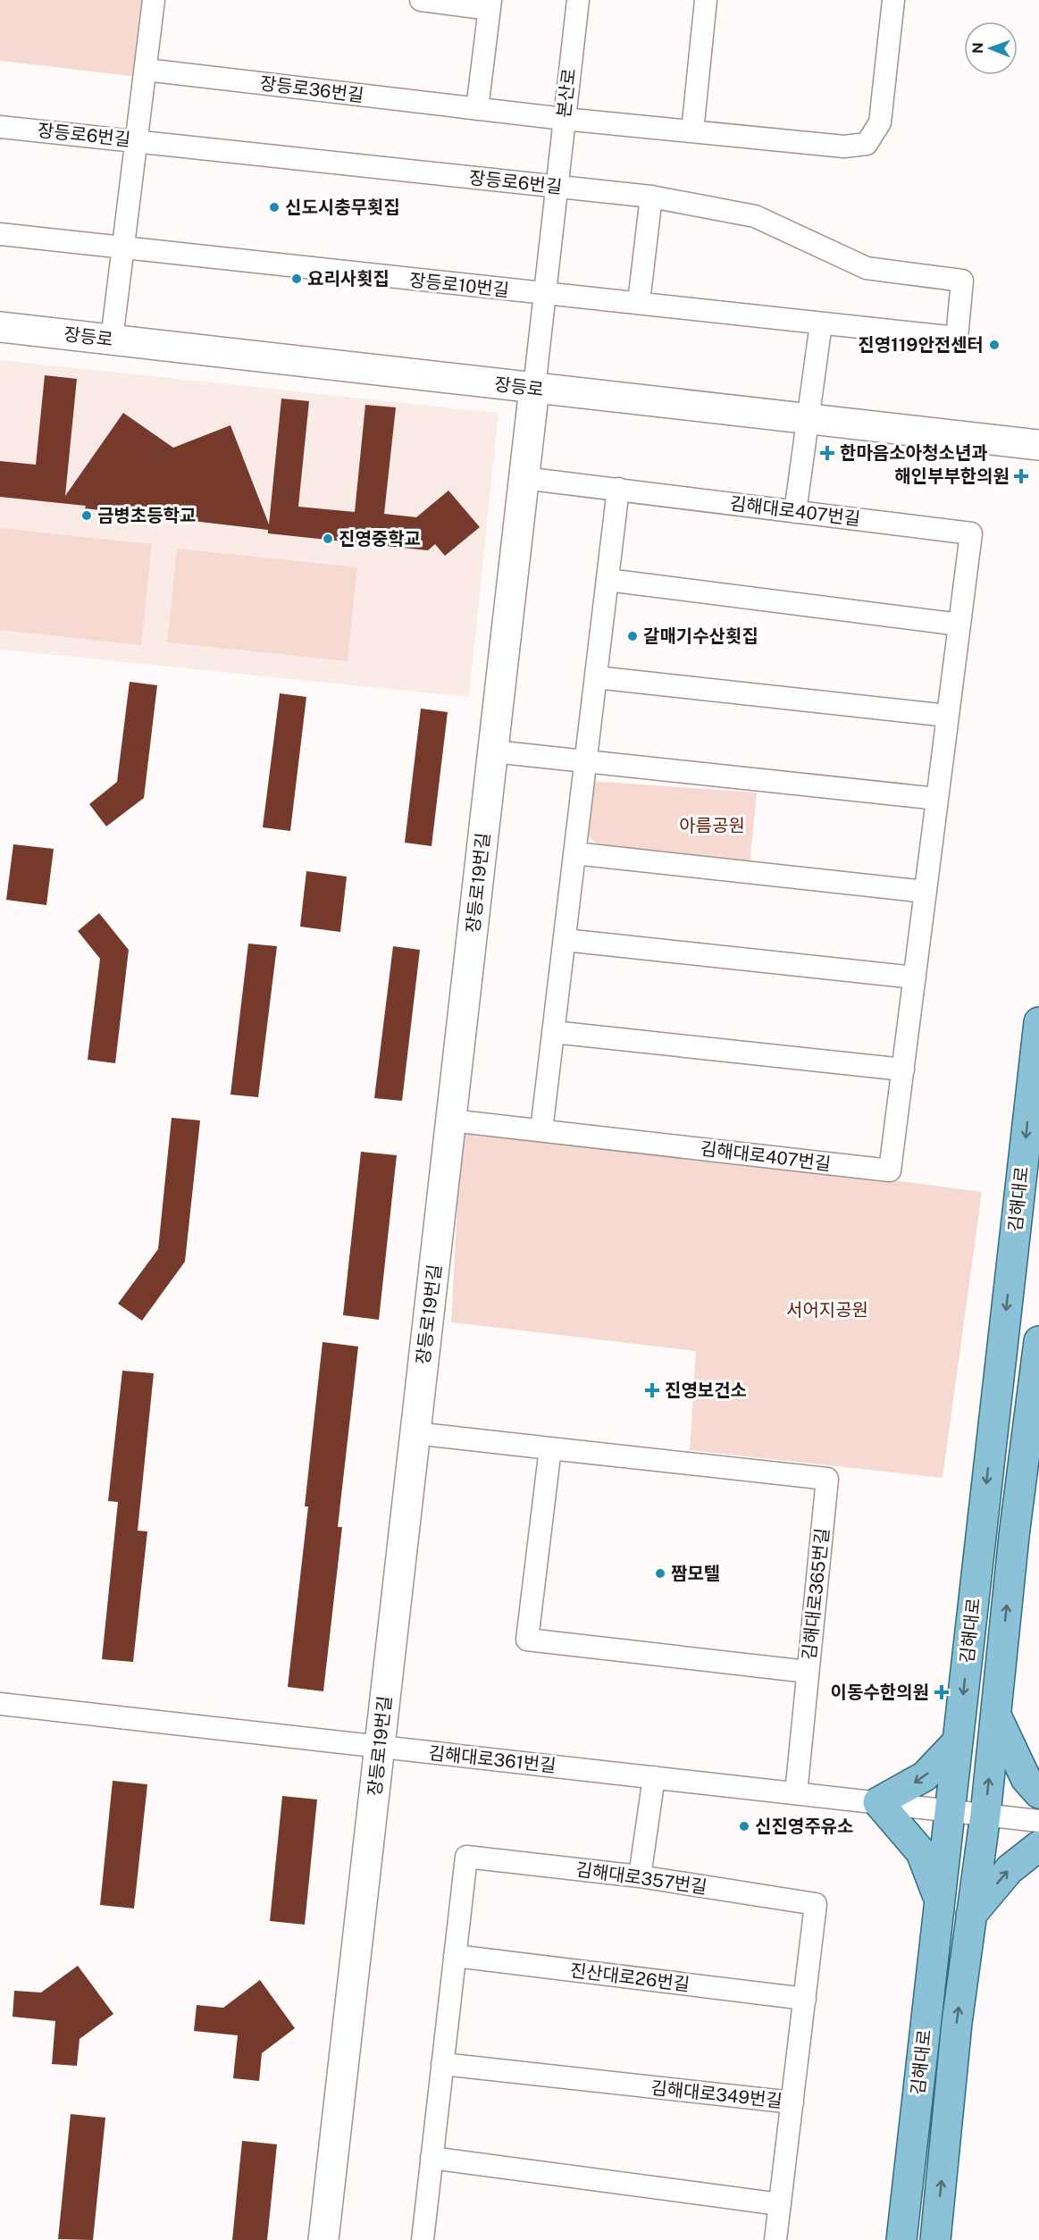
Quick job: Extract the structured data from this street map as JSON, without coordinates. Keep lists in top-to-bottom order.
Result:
{
  "streets": {
    "main road": ["김해대로"],
    "street": [
      "장등로36번길",
      "본산로",
      "장등로6번길",
      "장등로10번길",
      "장등로",
      "김해대로407번길",
      "장등로19번길",
      "김해대로365번길",
      "김해대로361번길",
      "김해대로357번길",
      "진산대로26번길",
      "김해대로349번길"
    ]
  },
  "crossings": [
    ["장등로36번길", "본산로"],
    ["본산로", "장등로6번길"],
    ["본산로", "장등로10번길"],
    ["본산로", "장등로"],
    ["본산로", "장등로19번길"],
    ["장등로6번길", "장등로10번길"],
    ["장등로", "장등로19번길"],
    ["김해대로407번길", "장등로19번길"],
    ["장등로19번길", "김해대로365번길"],
    ["장등로19번길", "김해대로361번길"],
    ["김해대로", "김해대로361번길"],
    ["김해대로357번길", "진산대로26번길"],
    ["김해대로357번길", "김해대로349번길"],
    ["진산대로26번길", "김해대로349번길"]
  ],
  "parks": ["아름공원", "서어지공원"],
  "places": {
    "other": [
      "신도시충무횟집",
      "요리사횟집",
      "진영119안전센터",
      "금병초등학교",
      "진영중학교",
      "갈매기수산횟집",
      "짬모텔",
      "신진영주유소"
    ],
    "health": [
      "한마음소아청소년과",
      "해인부부한의원",
      "진영보건소",
      "이동수한의원"
    ]
  },
  "north": "left"
}
